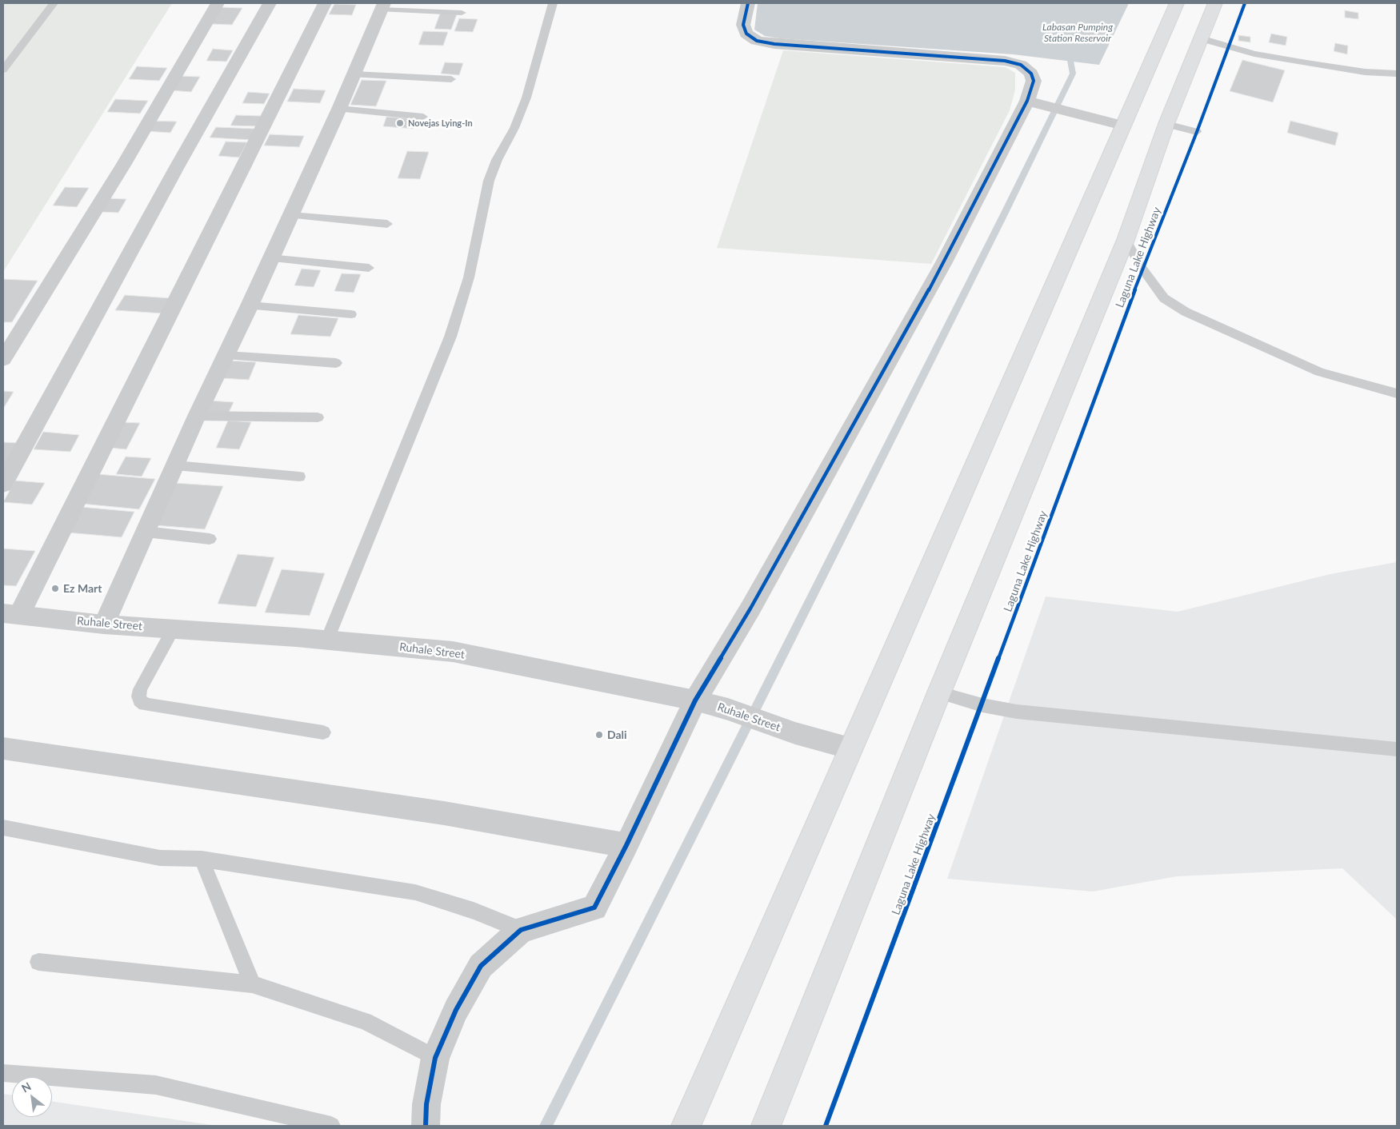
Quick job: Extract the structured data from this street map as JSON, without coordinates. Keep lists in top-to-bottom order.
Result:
{
  "streets": {
    "main road": ["Laguna Lake Highway"],
    "street": ["Ruhale Street"]
  },
  "water": ["Labasan Pumping Station Reservoir"],
  "places": ["Novejas Lying-In", "Ez Mart", "Dali"],
  "north": "top left"
}
